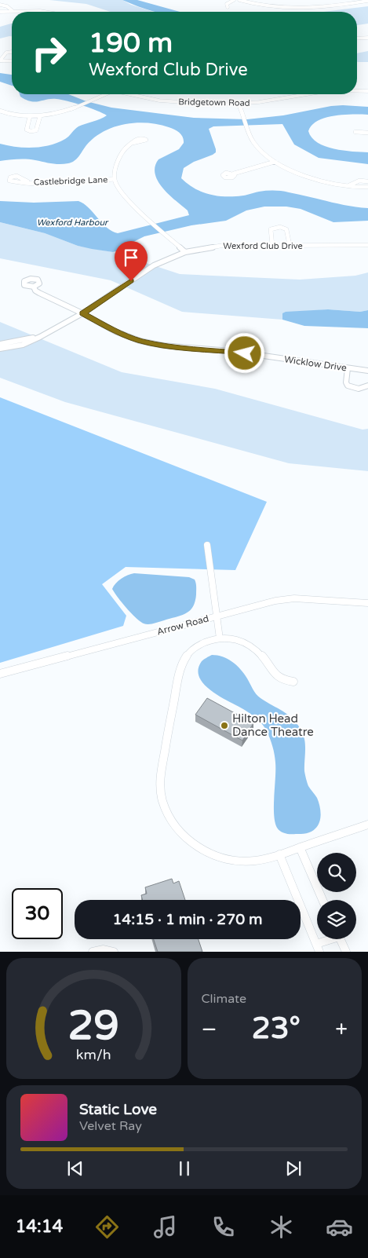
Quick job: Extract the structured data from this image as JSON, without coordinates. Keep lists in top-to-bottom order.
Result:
{
  "streets": {
    "street": [
      "Bridgetown Road",
      "Castlebridge Lane",
      "Wexford Club Drive",
      "Wicklow Drive",
      "Arrow Road"
    ]
  },
  "crossings": [
    ["Wexford Club Drive", "Wicklow Drive"]
  ],
  "water": ["Wexford Harbour"],
  "places": ["Hilton Head Dance Theatre"],
  "page": {
    "turn": ["190 m", "Wexford Club Drive"],
    "limit": "30",
    "trip": "14:15 · 1 min · 270 m",
    "tile": "Climate",
    "heat": ["−", "23°", "+"],
    "song": ["Static Love", "Velvet Ray"],
    "tabs": "14:14",
    "gauge": ["29", "km/h"]
  }
}
